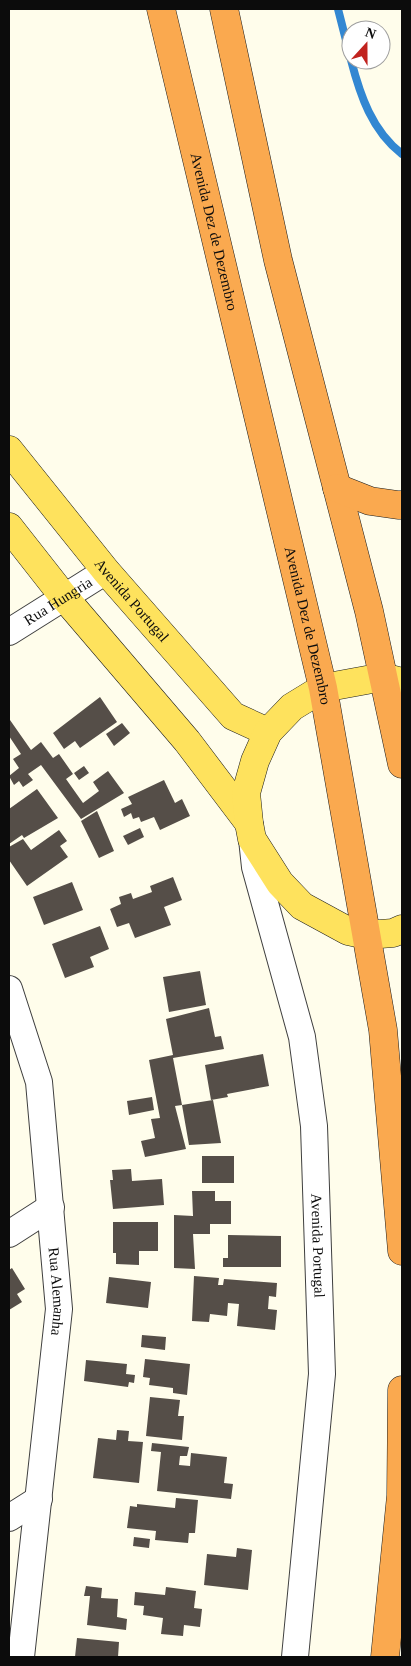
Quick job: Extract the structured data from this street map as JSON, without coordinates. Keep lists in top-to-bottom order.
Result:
{
  "streets": {
    "highway": ["Avenida Dez de Dezembro"],
    "main road": ["Avenida Portugal"],
    "street": ["Rua Hungria", "Rua Alemanha"]
  },
  "crossings": [
    ["Avenida Portugal", "Rua Hungria"]
  ],
  "north": "top"
}
